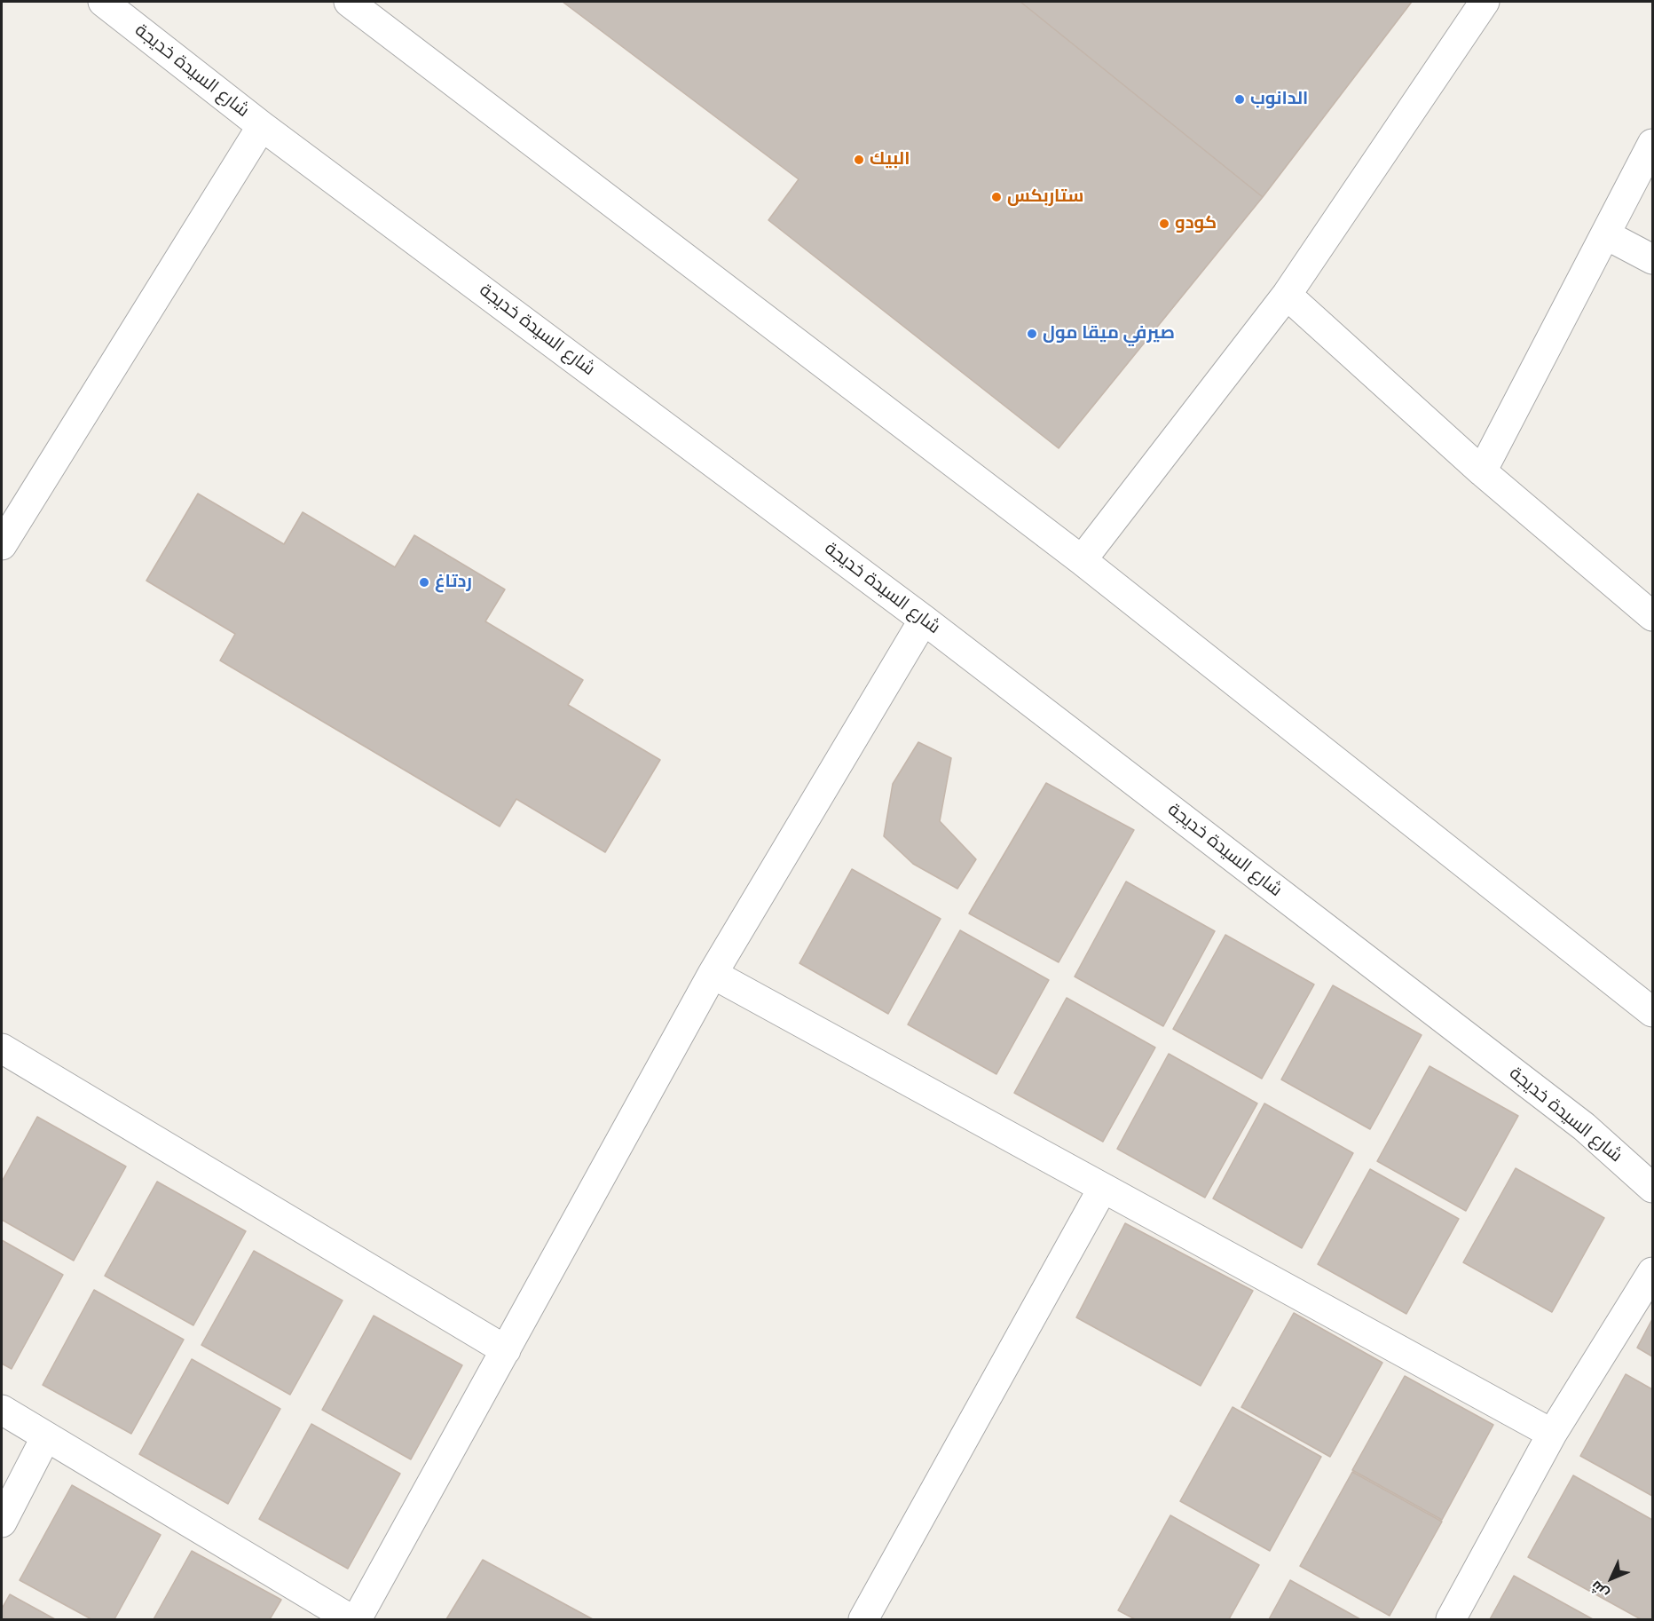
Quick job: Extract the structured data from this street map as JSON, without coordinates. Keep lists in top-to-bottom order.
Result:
{
  "streets": {
    "street": ["شارع السيدة خديجة"]
  },
  "places": [
    "الدانوب",
    "البيك",
    "ستاربكس",
    "كودو",
    "صيرفي ميقا مول",
    "ردتاغ"
  ],
  "north": "bottom left"
}
